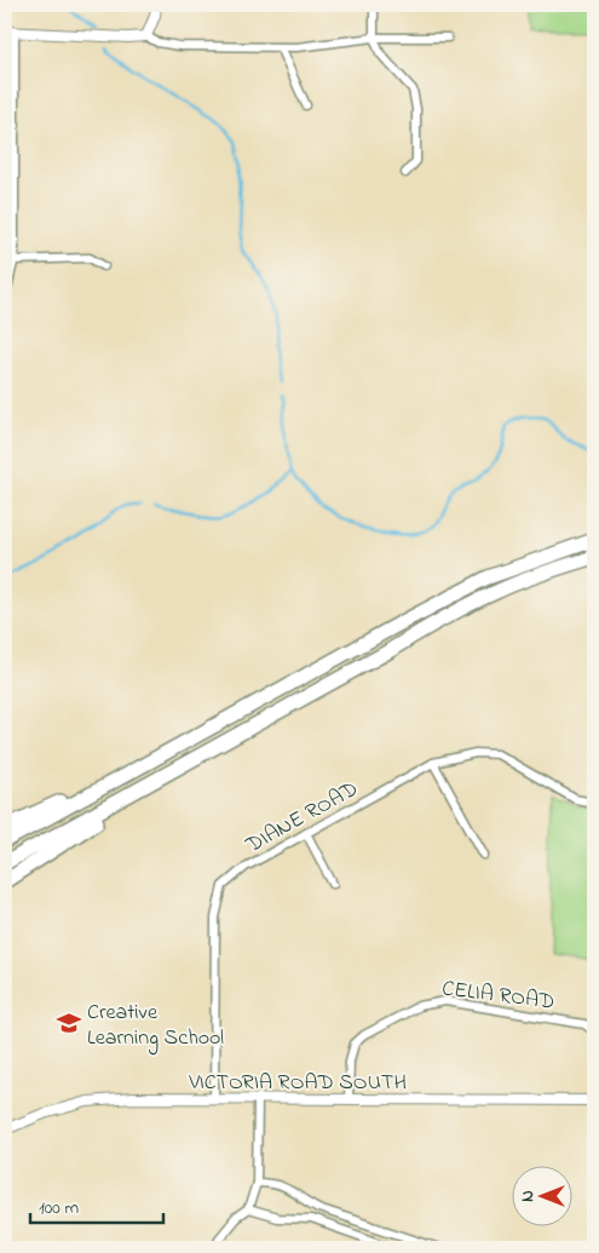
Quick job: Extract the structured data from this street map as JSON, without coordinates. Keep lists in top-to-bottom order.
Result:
{
  "streets": {
    "street": ["DIANE ROAD", "CELIA ROAD", "VICTORIA ROAD SOUTH"]
  },
  "crossings": [
    ["DIANE ROAD", "VICTORIA ROAD SOUTH"],
    ["CELIA ROAD", "VICTORIA ROAD SOUTH"]
  ],
  "places": {
    "school or university": ["Creative Learning School"]
  },
  "scale_bar": "100 m",
  "north": "left"
}
